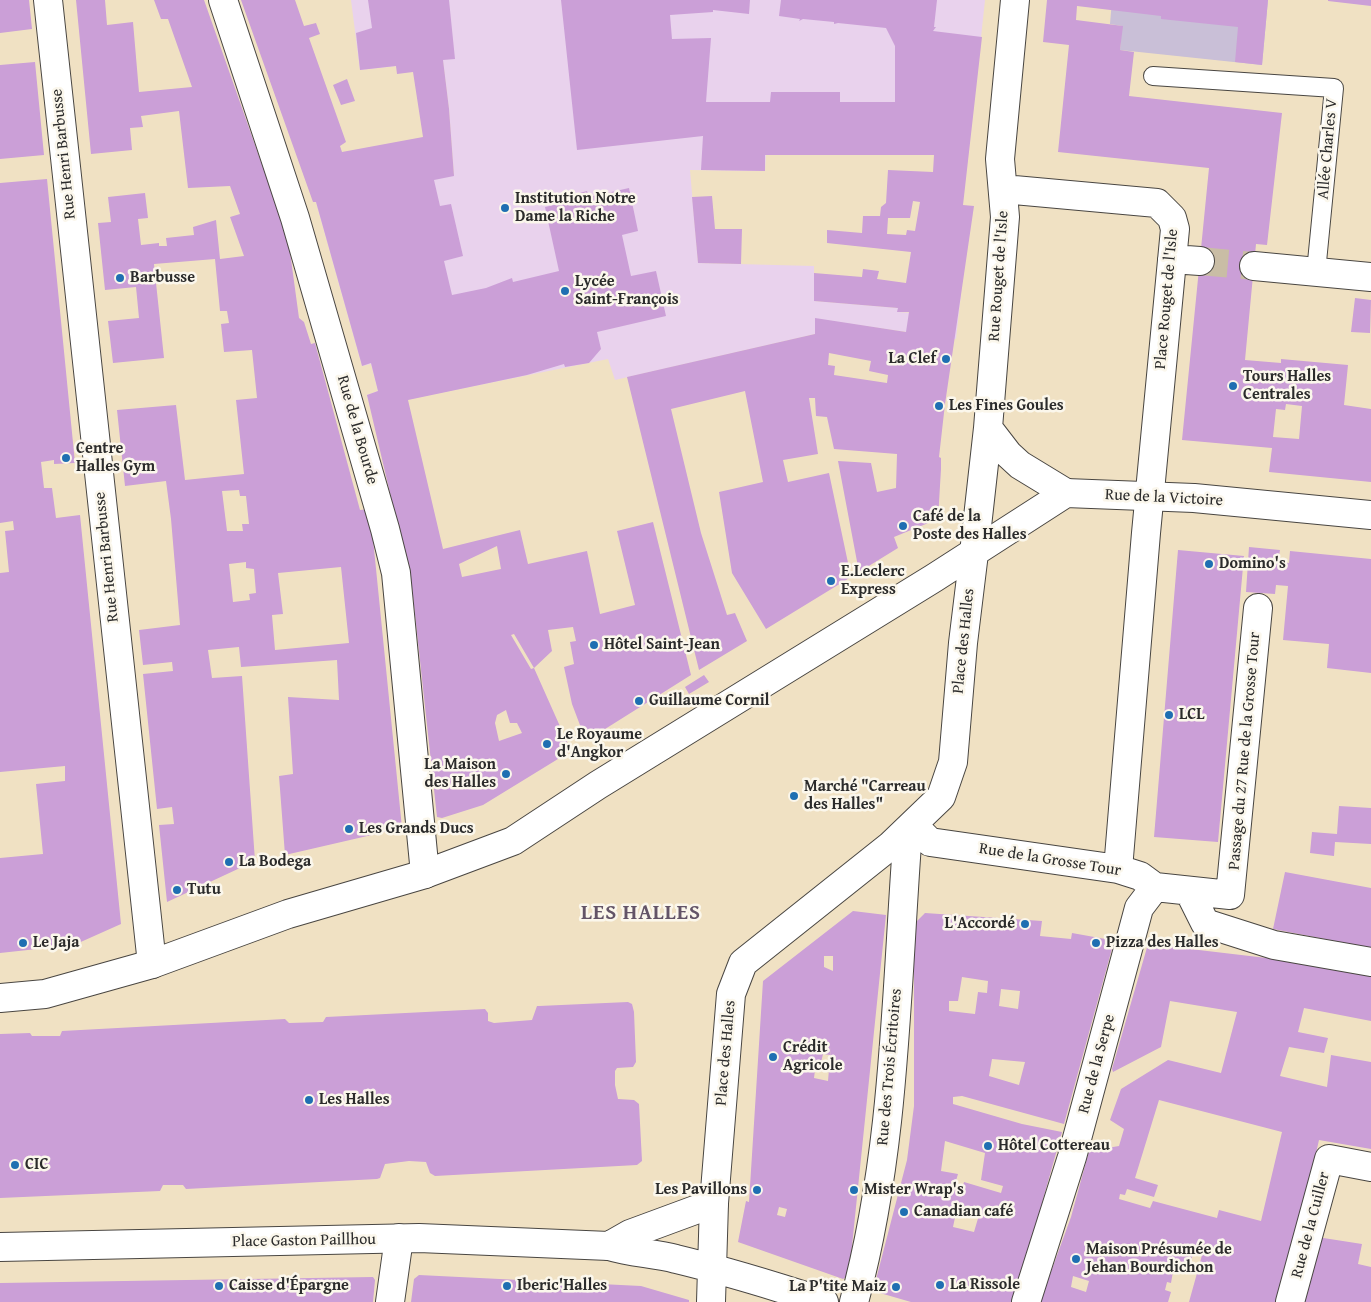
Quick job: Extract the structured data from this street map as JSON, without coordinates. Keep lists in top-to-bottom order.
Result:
{
  "streets": {
    "street": [
      "Rue Henri Barbusse",
      "Rue Rouget de l'Isle",
      "Place Rouget de l'Isle",
      "Rue de la Bourde",
      "Rue de la Victoire",
      "Place des Halles",
      "Passage du 27 Rue de la Grosse Tour",
      "Rue de la Grosse Tour",
      "Rue de la Serpe",
      "Rue des Trois Écritoires",
      "Rue de la Cuiller",
      "Place Gaston Paillhou"
    ],
    "lane": ["Allée Charles V"]
  },
  "crossings": [
    ["Rue Rouget de l'Isle", "Place Rouget de l'Isle"],
    ["Rue Rouget de l'Isle", "Place des Halles"],
    ["Place Rouget de l'Isle", "Rue de la Victoire"],
    ["Rue de la Bourde", "Place des Halles"],
    ["Place des Halles", "Rue de la Grosse Tour"],
    ["Place des Halles", "Rue des Trois Écritoires"],
    ["Place des Halles", "Place Gaston Paillhou"],
    ["Passage du 27 Rue de la Grosse Tour", "Rue de la Grosse Tour"],
    ["Rue de la Grosse Tour", "Rue de la Serpe"],
    ["Rue de la Grosse Tour", "Rue des Trois Écritoires"]
  ],
  "districts": ["LES HALLES"],
  "places": [
    "Institution Notre Dame la Riche",
    "Barbusse",
    "Lycée Saint-François",
    "La Clef",
    "Tours Halles Centrales",
    "Les Fines Goules",
    "Centre Halles Gym",
    "Café de la Poste des Halles",
    "Domino's",
    "E.Leclerc Express",
    "Hôtel Saint-Jean",
    "Guillaume Cornil",
    "LCL",
    "Le Royaume d'Angkor",
    "La Maison des Halles",
    "Marché \"Carreau des Halles\"",
    "Les Grands Ducs",
    "La Bodega",
    "Tutu",
    "L'Accordé",
    "Le Jaja",
    "Pizza des Halles",
    "Crédit Agricole",
    "Les Halles",
    "Hôtel Cottereau",
    "CIC",
    "Les Pavillons",
    "Mister Wrap's",
    "Canadian café",
    "Maison Présumée de Jehan Bourdichon",
    "La Rissole",
    "Caisse d'Épargne",
    "Iberic'Halles",
    "La P'tite Maiz"
  ]
}
